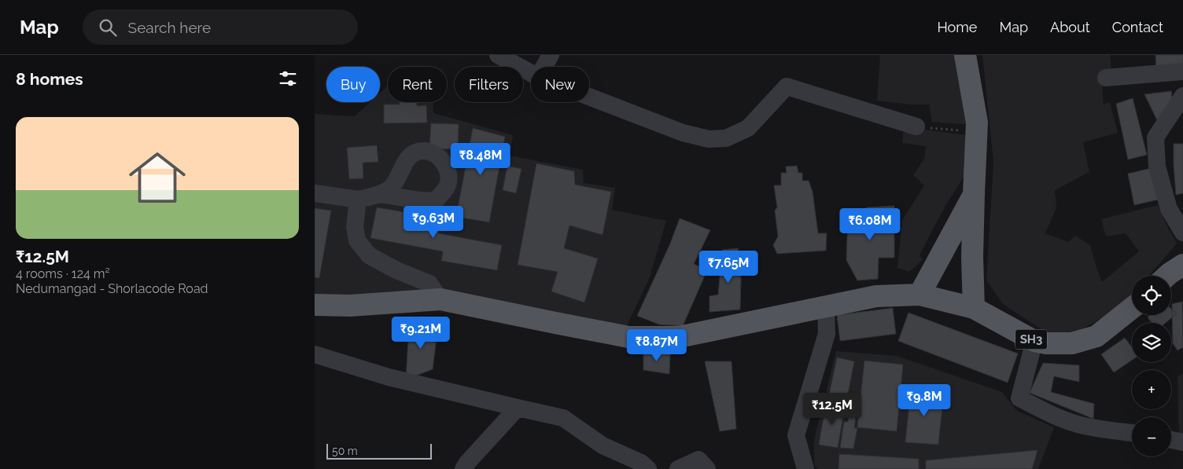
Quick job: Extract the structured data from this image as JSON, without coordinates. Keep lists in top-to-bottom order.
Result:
{
  "streets": {
    "main road": ["SH3"]
  },
  "scale_bar": "50 m",
  "page": {
    "header": "Map",
    "search": "Search here",
    "nav": [
      "Home",
      "Map",
      "About",
      "Contact"
    ],
    "heading": "8 homes",
    "chip": [
      "Buy",
      "Rent",
      "Filters",
      "New"
    ],
    "list": [
      {
        "name": "₹12.5M",
        "note": "4 rooms · 124 m² · Nedumangad - Shorlacode Road"
      }
    ],
    "price": [
      "₹8.48M",
      "₹9.63M",
      "₹6.08M",
      "₹7.65M",
      "₹9.21M",
      "₹8.87M",
      "₹9.8M",
      "₹12.5M"
    ],
    "map_buttons": ["+", "−"],
    "scale": "50 m"
  }
}
